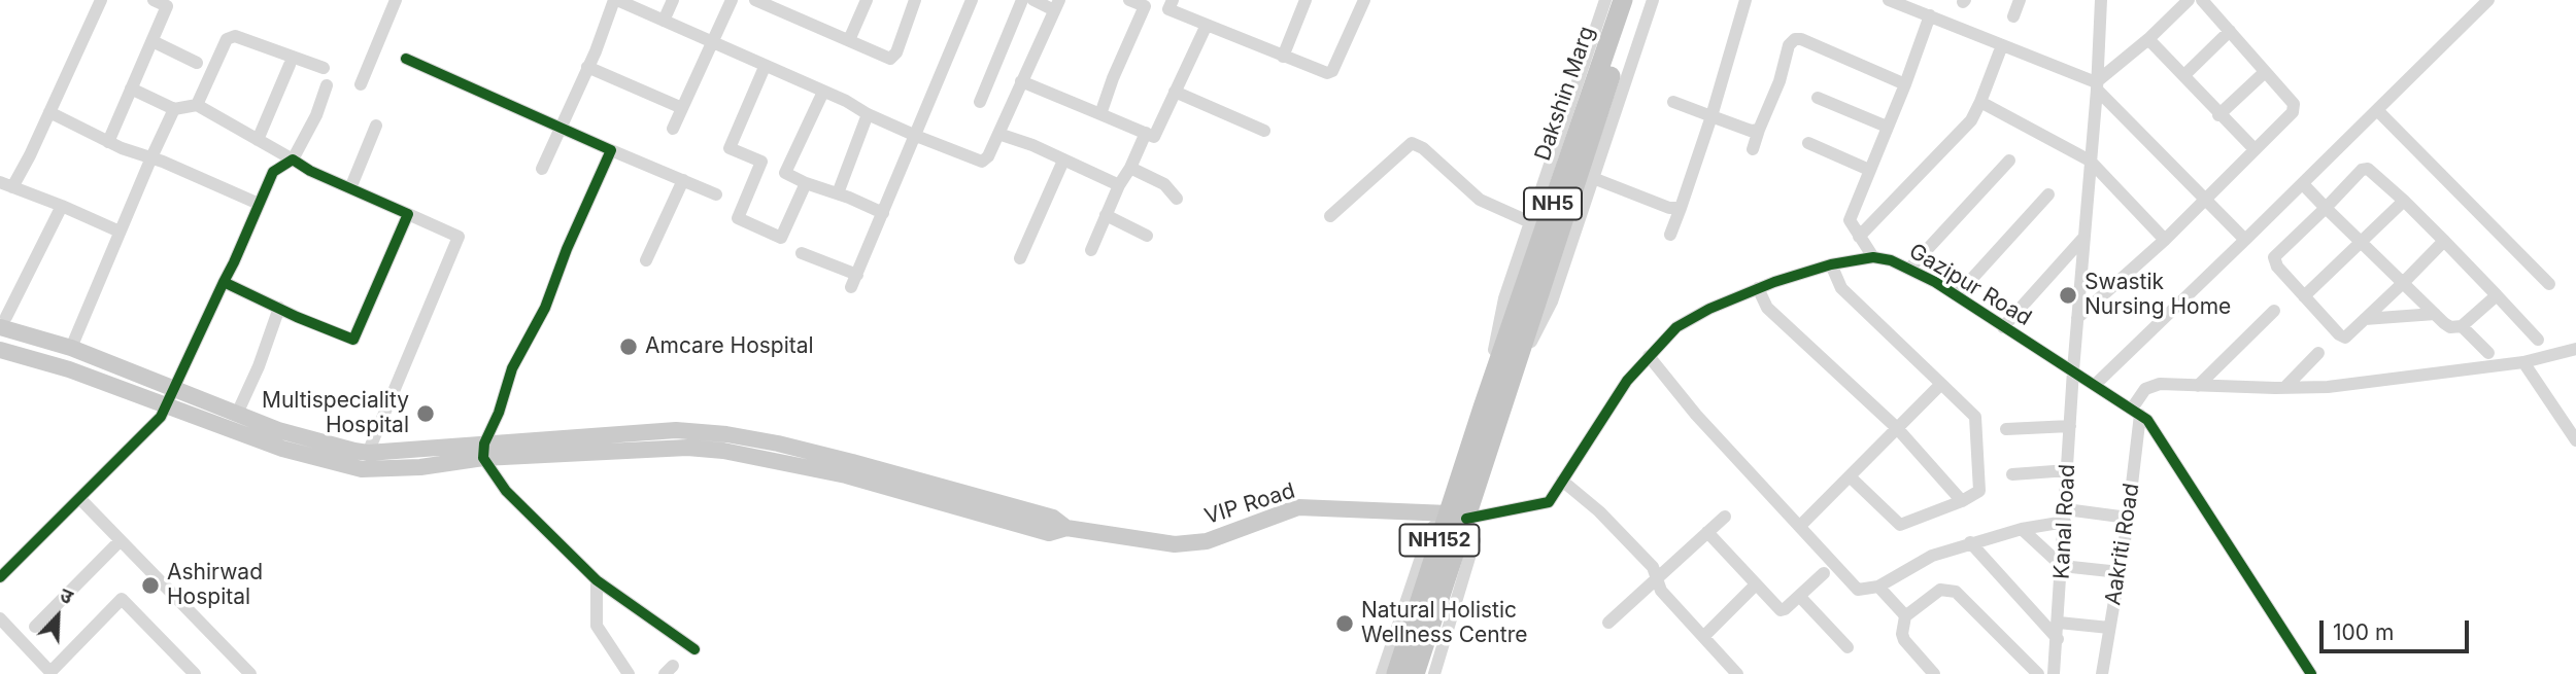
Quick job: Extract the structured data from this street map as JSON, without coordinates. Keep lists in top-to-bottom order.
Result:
{
  "streets": {
    "highway": ["Dakshin Marg", "NH5", "NH152"],
    "main road": ["VIP Road"],
    "street": ["Gazipur Road", "Kanal Road", "Aakriti Road"]
  },
  "crossings": [
    ["Dakshin Marg", "NH152"],
    ["NH5", "NH152"],
    ["Gazipur Road", "VIP Road"],
    ["Gazipur Road", "Kanal Road"],
    ["Gazipur Road", "NH152"],
    ["Gazipur Road", "Aakriti Road"],
    ["VIP Road", "NH152"]
  ],
  "places": [
    "Swastik Nursing Home",
    "Amcare Hospital",
    "Multispeciality Hospital",
    "Ashirwad Hospital",
    "Natural Holistic Wellness Centre"
  ],
  "scale_bar": "100 m",
  "north": "top right"
}
